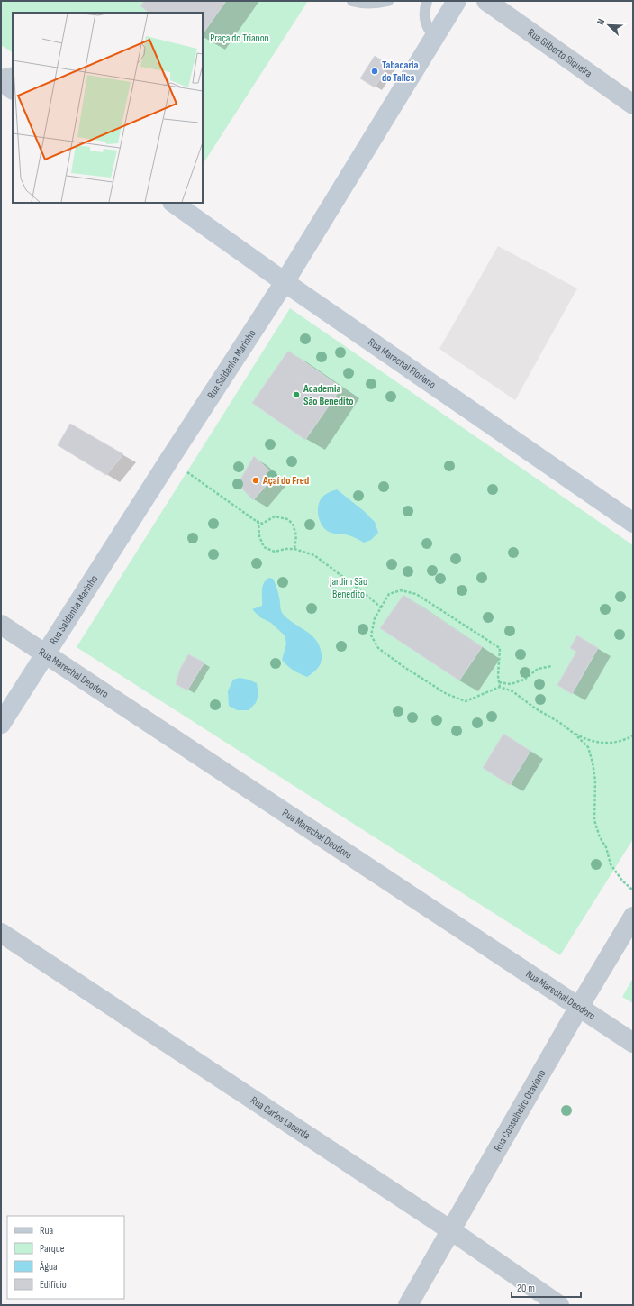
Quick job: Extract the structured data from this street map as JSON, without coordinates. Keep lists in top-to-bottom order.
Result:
{
  "streets": {
    "main road": ["Rua Marechal Floriano", "Rua Saldanha Marinho"],
    "street": [
      "Rua Gilberto Siqueira",
      "Rua Marechal Deodoro",
      "Rua Conselheiro Otaviano",
      "Rua Carlos Lacerda"
    ]
  },
  "crossings": [
    ["Rua Marechal Floriano", "Rua Saldanha Marinho"],
    ["Rua Saldanha Marinho", "Rua Marechal Deodoro"],
    ["Rua Marechal Deodoro", "Rua Conselheiro Otaviano"],
    ["Rua Conselheiro Otaviano", "Rua Carlos Lacerda"]
  ],
  "parks": ["Praça do Trianon", "Jardim São Benedito"],
  "places": ["Tabacaria do Talles", "Academia São Benedito", "Açaí do Fred"],
  "legend": [
    "Rua",
    "Parque",
    "Água",
    "Edifício"
  ],
  "scale_bar": "20 m",
  "north": "top left"
}
